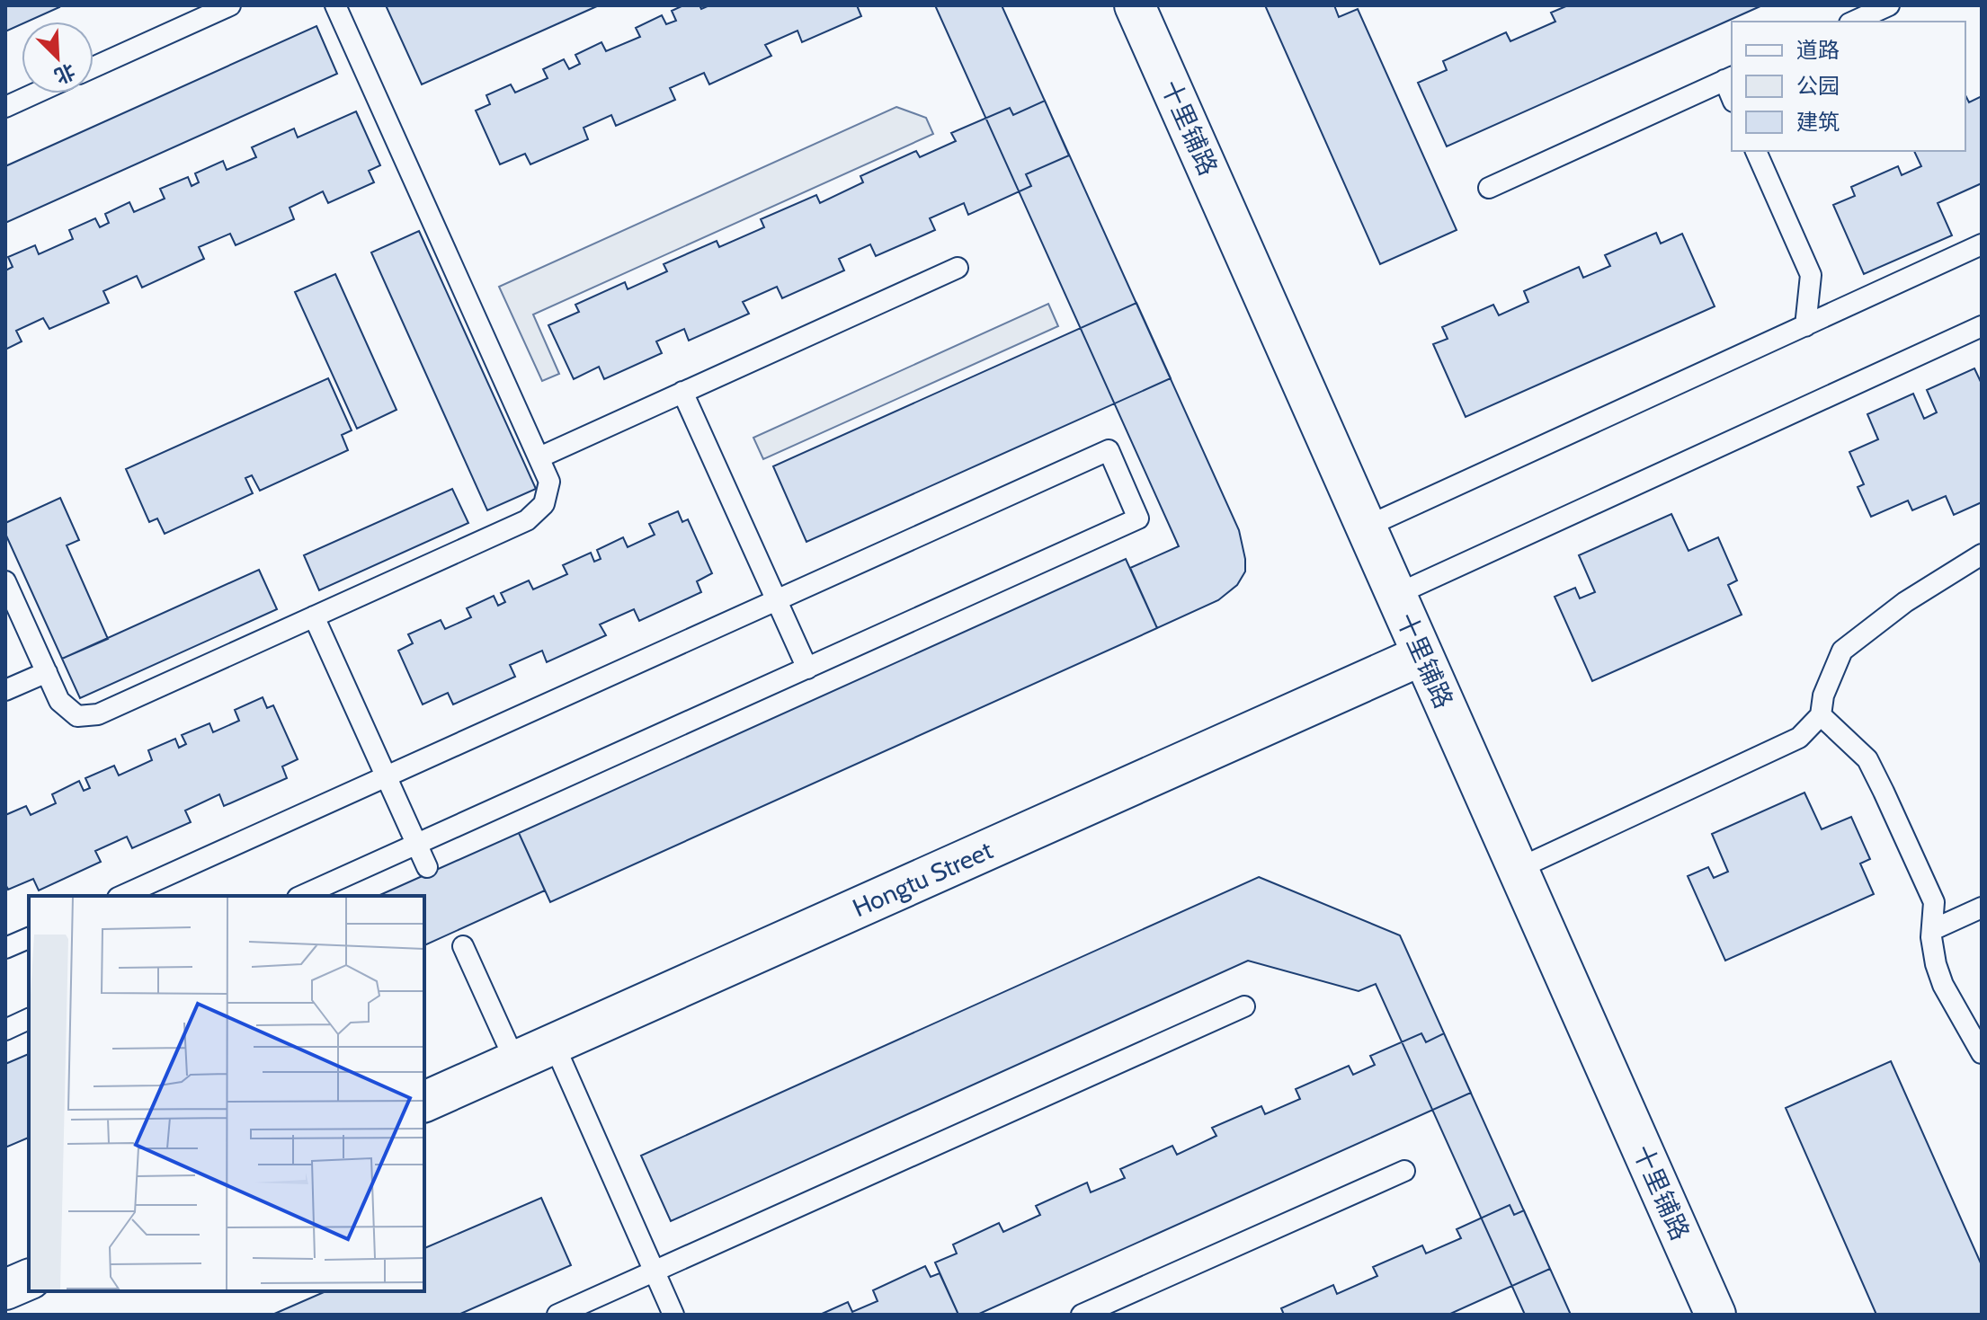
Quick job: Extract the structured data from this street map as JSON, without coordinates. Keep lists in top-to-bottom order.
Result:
{
  "streets": {
    "street": ["十里铺路", "Hongtu Street"]
  },
  "crossings": [
    ["十里铺路", "Hongtu Street"]
  ],
  "legend": ["道路", "公园", "建筑"],
  "north": "bottom right"
}
